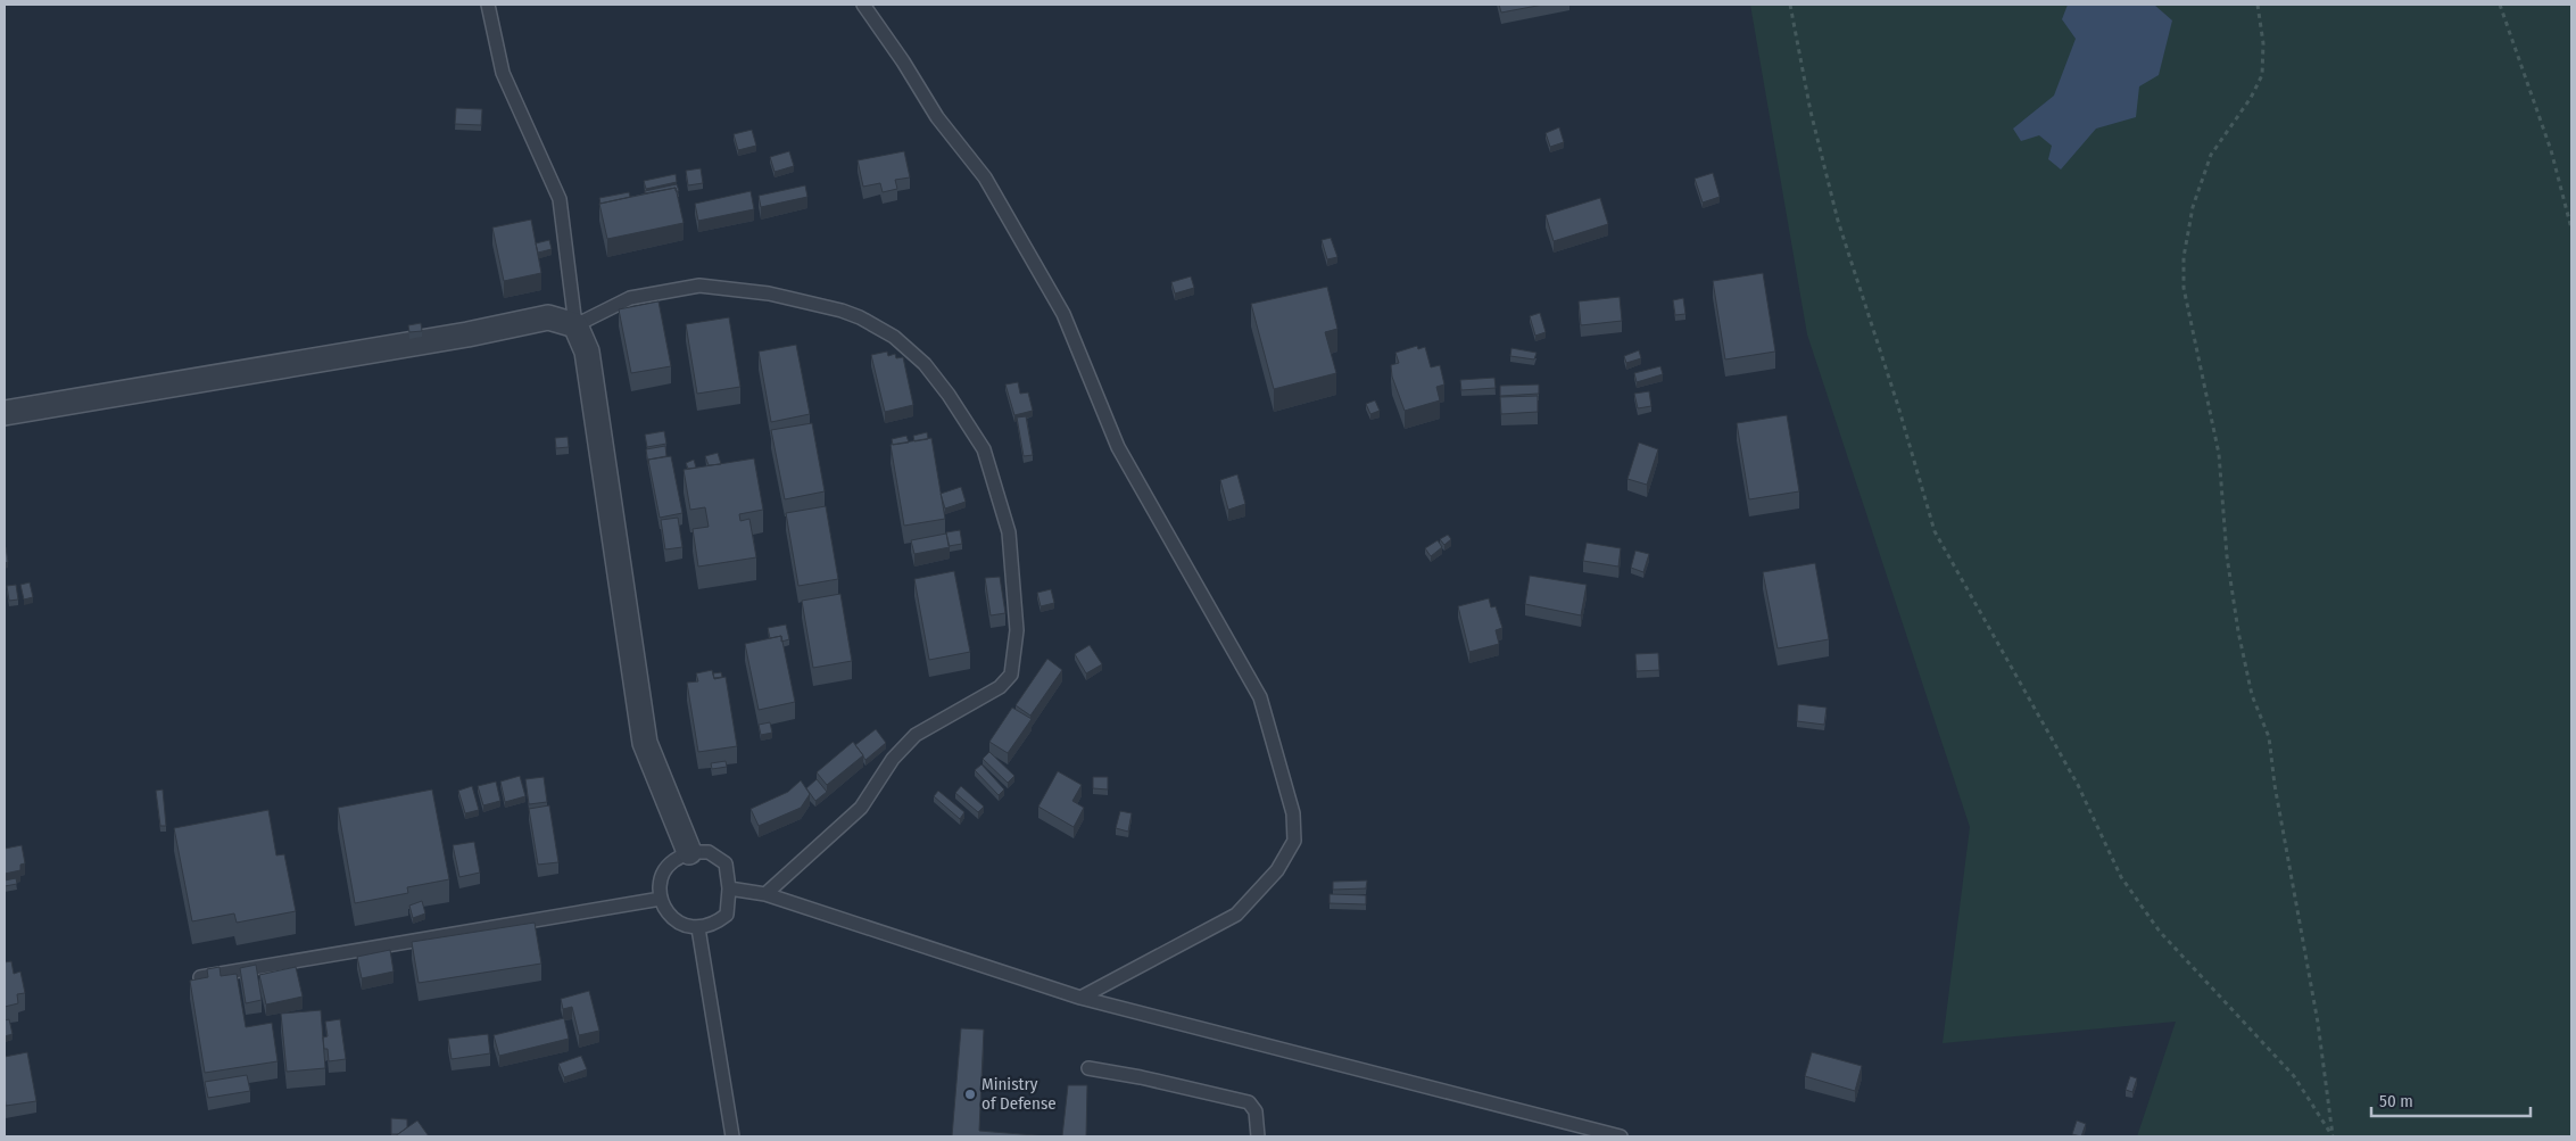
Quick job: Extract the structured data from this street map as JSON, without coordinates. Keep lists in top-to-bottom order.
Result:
{
  "places": ["Ministry of Defense"],
  "scale_bar": "50 m"
}
